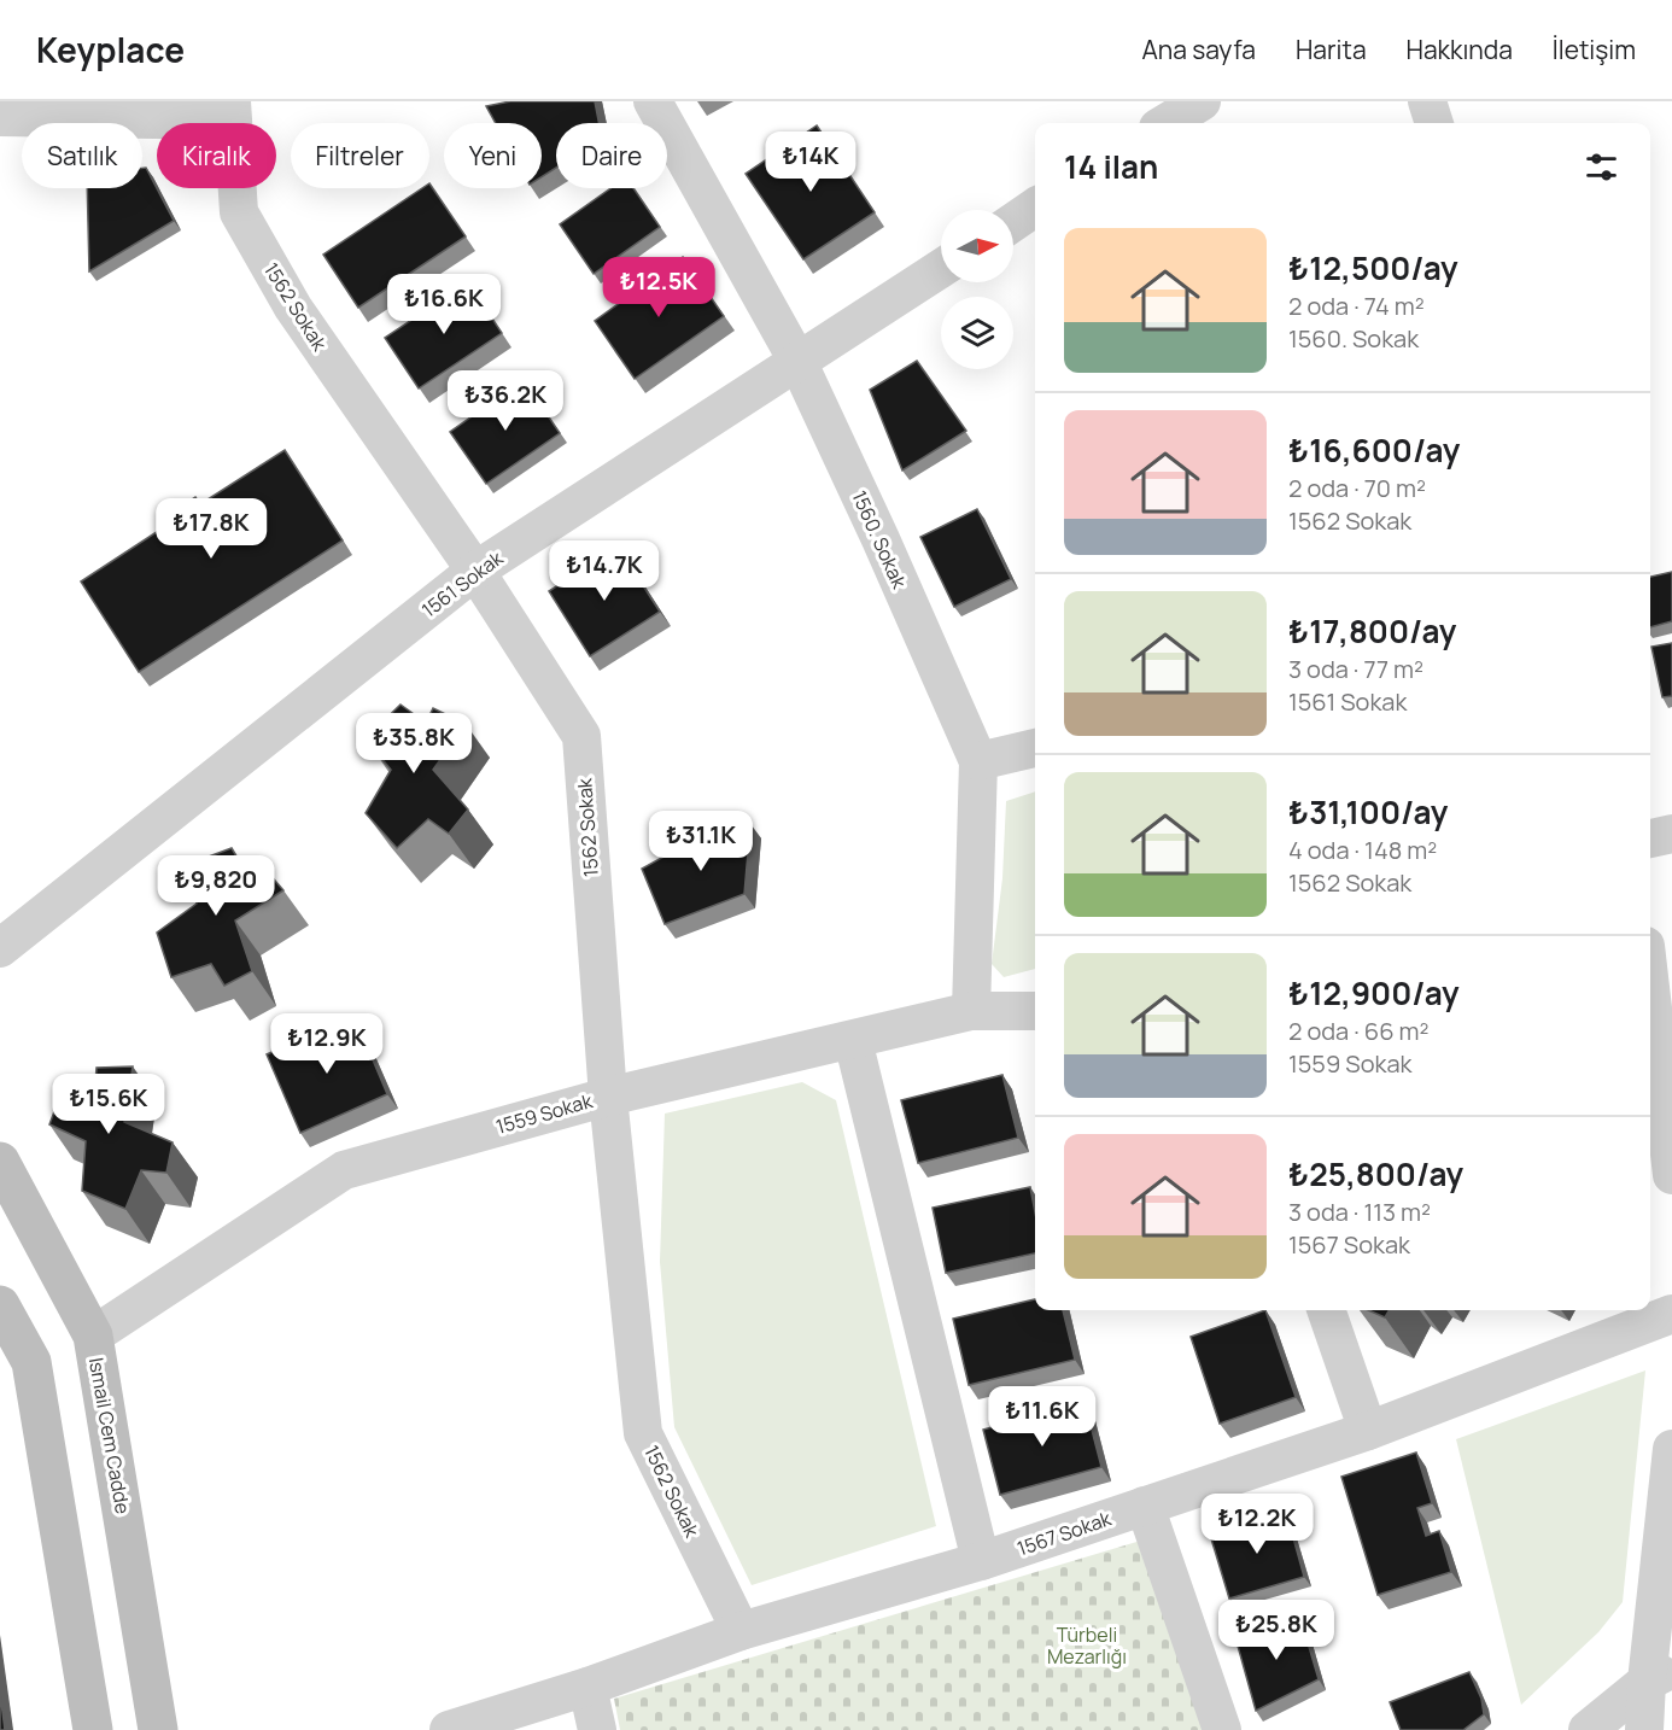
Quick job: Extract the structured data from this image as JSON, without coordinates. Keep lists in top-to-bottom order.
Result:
{
  "streets": {
    "main road": ["Ismail Cem Cadde"],
    "street": [
      "1562 Sokak",
      "1560. Sokak",
      "1561 Sokak",
      "1559 Sokak",
      "1567 Sokak"
    ]
  },
  "crossings": [
    ["1562 Sokak", "1561 Sokak"],
    ["1562 Sokak", "1559 Sokak"],
    ["1562 Sokak", "1567 Sokak"],
    ["1560. Sokak", "1561 Sokak"],
    ["1560. Sokak", "1559 Sokak"],
    ["1559 Sokak", "Ismail Cem Cadde"]
  ],
  "parks": ["Türbeli Mezarlığı"],
  "north": "right",
  "page": {
    "header": "Keyplace",
    "nav": [
      "Ana sayfa",
      "Harita",
      "Hakkında",
      "İletişim"
    ],
    "chip": [
      "Satılık",
      "Kiralık",
      "Filtreler",
      "Yeni",
      "Daire"
    ],
    "heading": "14 ilan",
    "price": [
      "₺14K",
      "₺12.5K",
      "₺16.6K",
      "₺36.2K",
      "₺17.8K",
      "₺14.7K",
      "₺35.8K",
      "₺31.1K",
      "₺9,820",
      "₺12.9K",
      "₺15.6K",
      "₺11.6K",
      "₺12.2K",
      "₺25.8K"
    ],
    "list": [
      {
        "name": "₺12,500/ay",
        "note": "2 oda · 74 m² · 1560. Sokak"
      },
      {
        "name": "₺16,600/ay",
        "note": "2 oda · 70 m² · 1562 Sokak"
      },
      {
        "name": "₺17,800/ay",
        "note": "3 oda · 77 m² · 1561 Sokak"
      },
      {
        "name": "₺31,100/ay",
        "note": "4 oda · 148 m² · 1562 Sokak"
      },
      {
        "name": "₺12,900/ay",
        "note": "2 oda · 66 m² · 1559 Sokak"
      },
      {
        "name": "₺25,800/ay",
        "note": "3 oda · 113 m² · 1567 Sokak"
      }
    ]
  }
}
